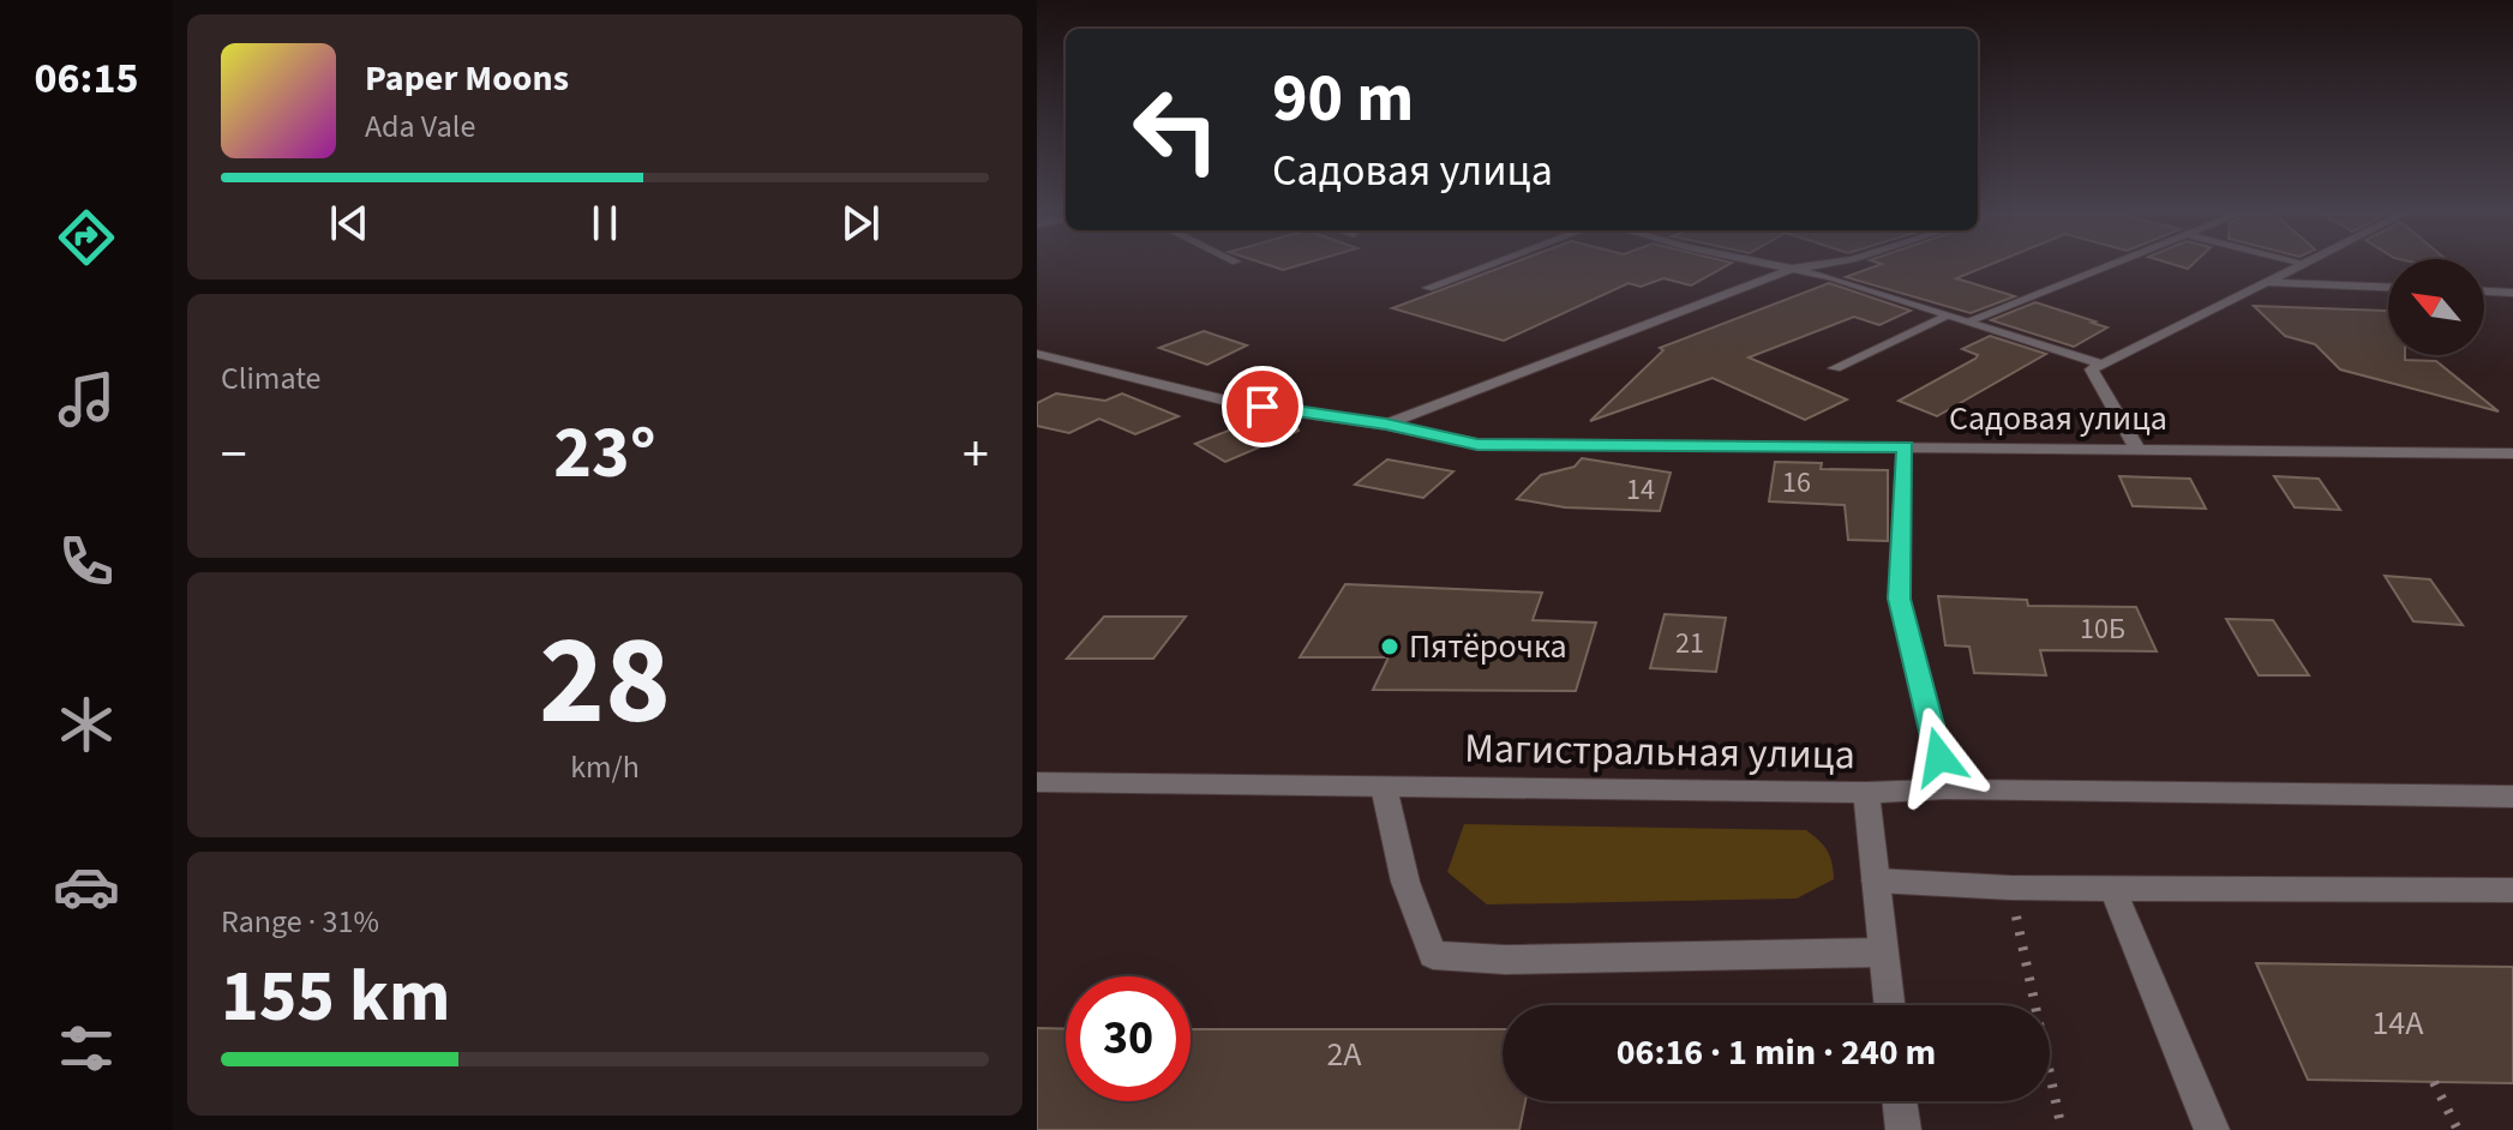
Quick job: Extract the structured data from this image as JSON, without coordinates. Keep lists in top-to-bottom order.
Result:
{
  "streets": {
    "street": ["Садовая улица", "Магистральная улица"]
  },
  "places": ["Пятёрочка"],
  "house_numbers": [
    "16",
    "14",
    "10Б",
    "21",
    "14А",
    "2А"
  ],
  "north": "top left",
  "page": {
    "tabs": "06:15",
    "turn": ["90 m", "Садовая улица"],
    "song": ["Paper Moons", "Ada Vale"],
    "tile": [
      "Climate",
      ["28", "km/h"],
      ["Range · 31%", "155 km"]
    ],
    "heat": ["−", "23°", "+"],
    "limit": "30",
    "trip": "06:16 · 1 min · 240 m"
  }
}
